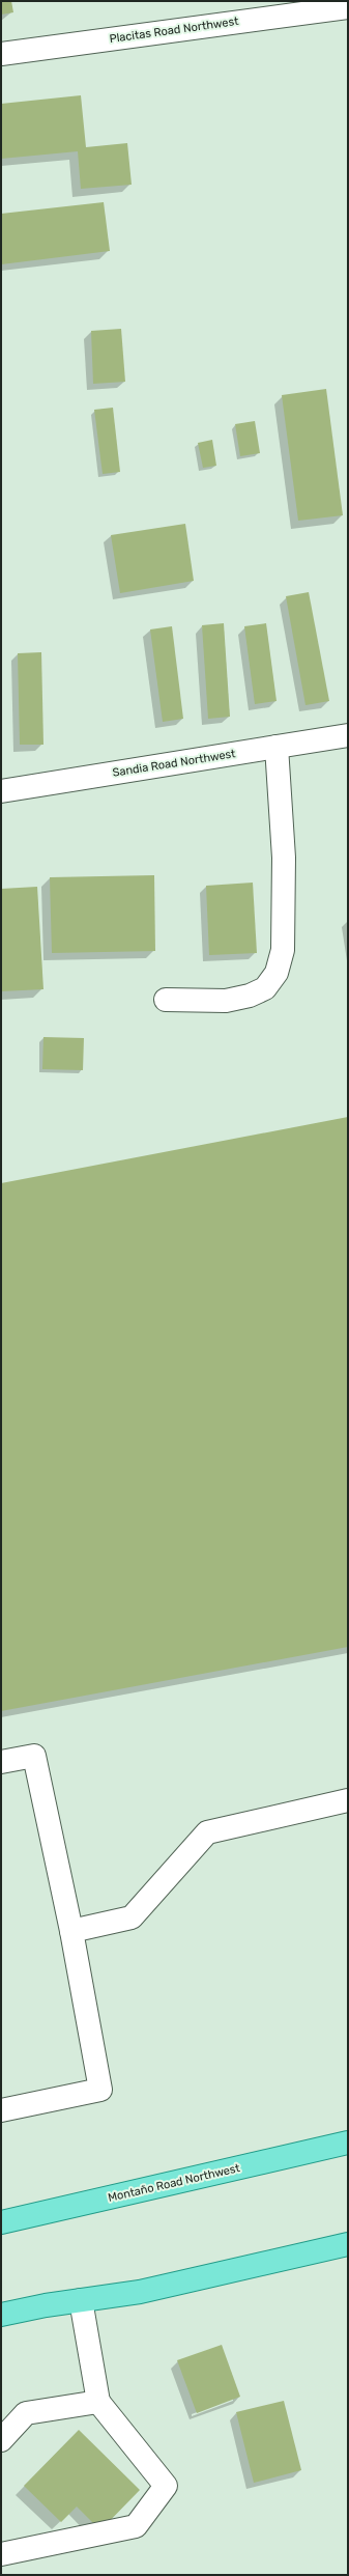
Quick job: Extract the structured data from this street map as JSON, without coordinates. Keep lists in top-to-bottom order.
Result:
{
  "streets": {
    "main road": ["Montaño Road Northwest"],
    "street": ["Placitas Road Northwest", "Sandia Road Northwest"]
  }
}
